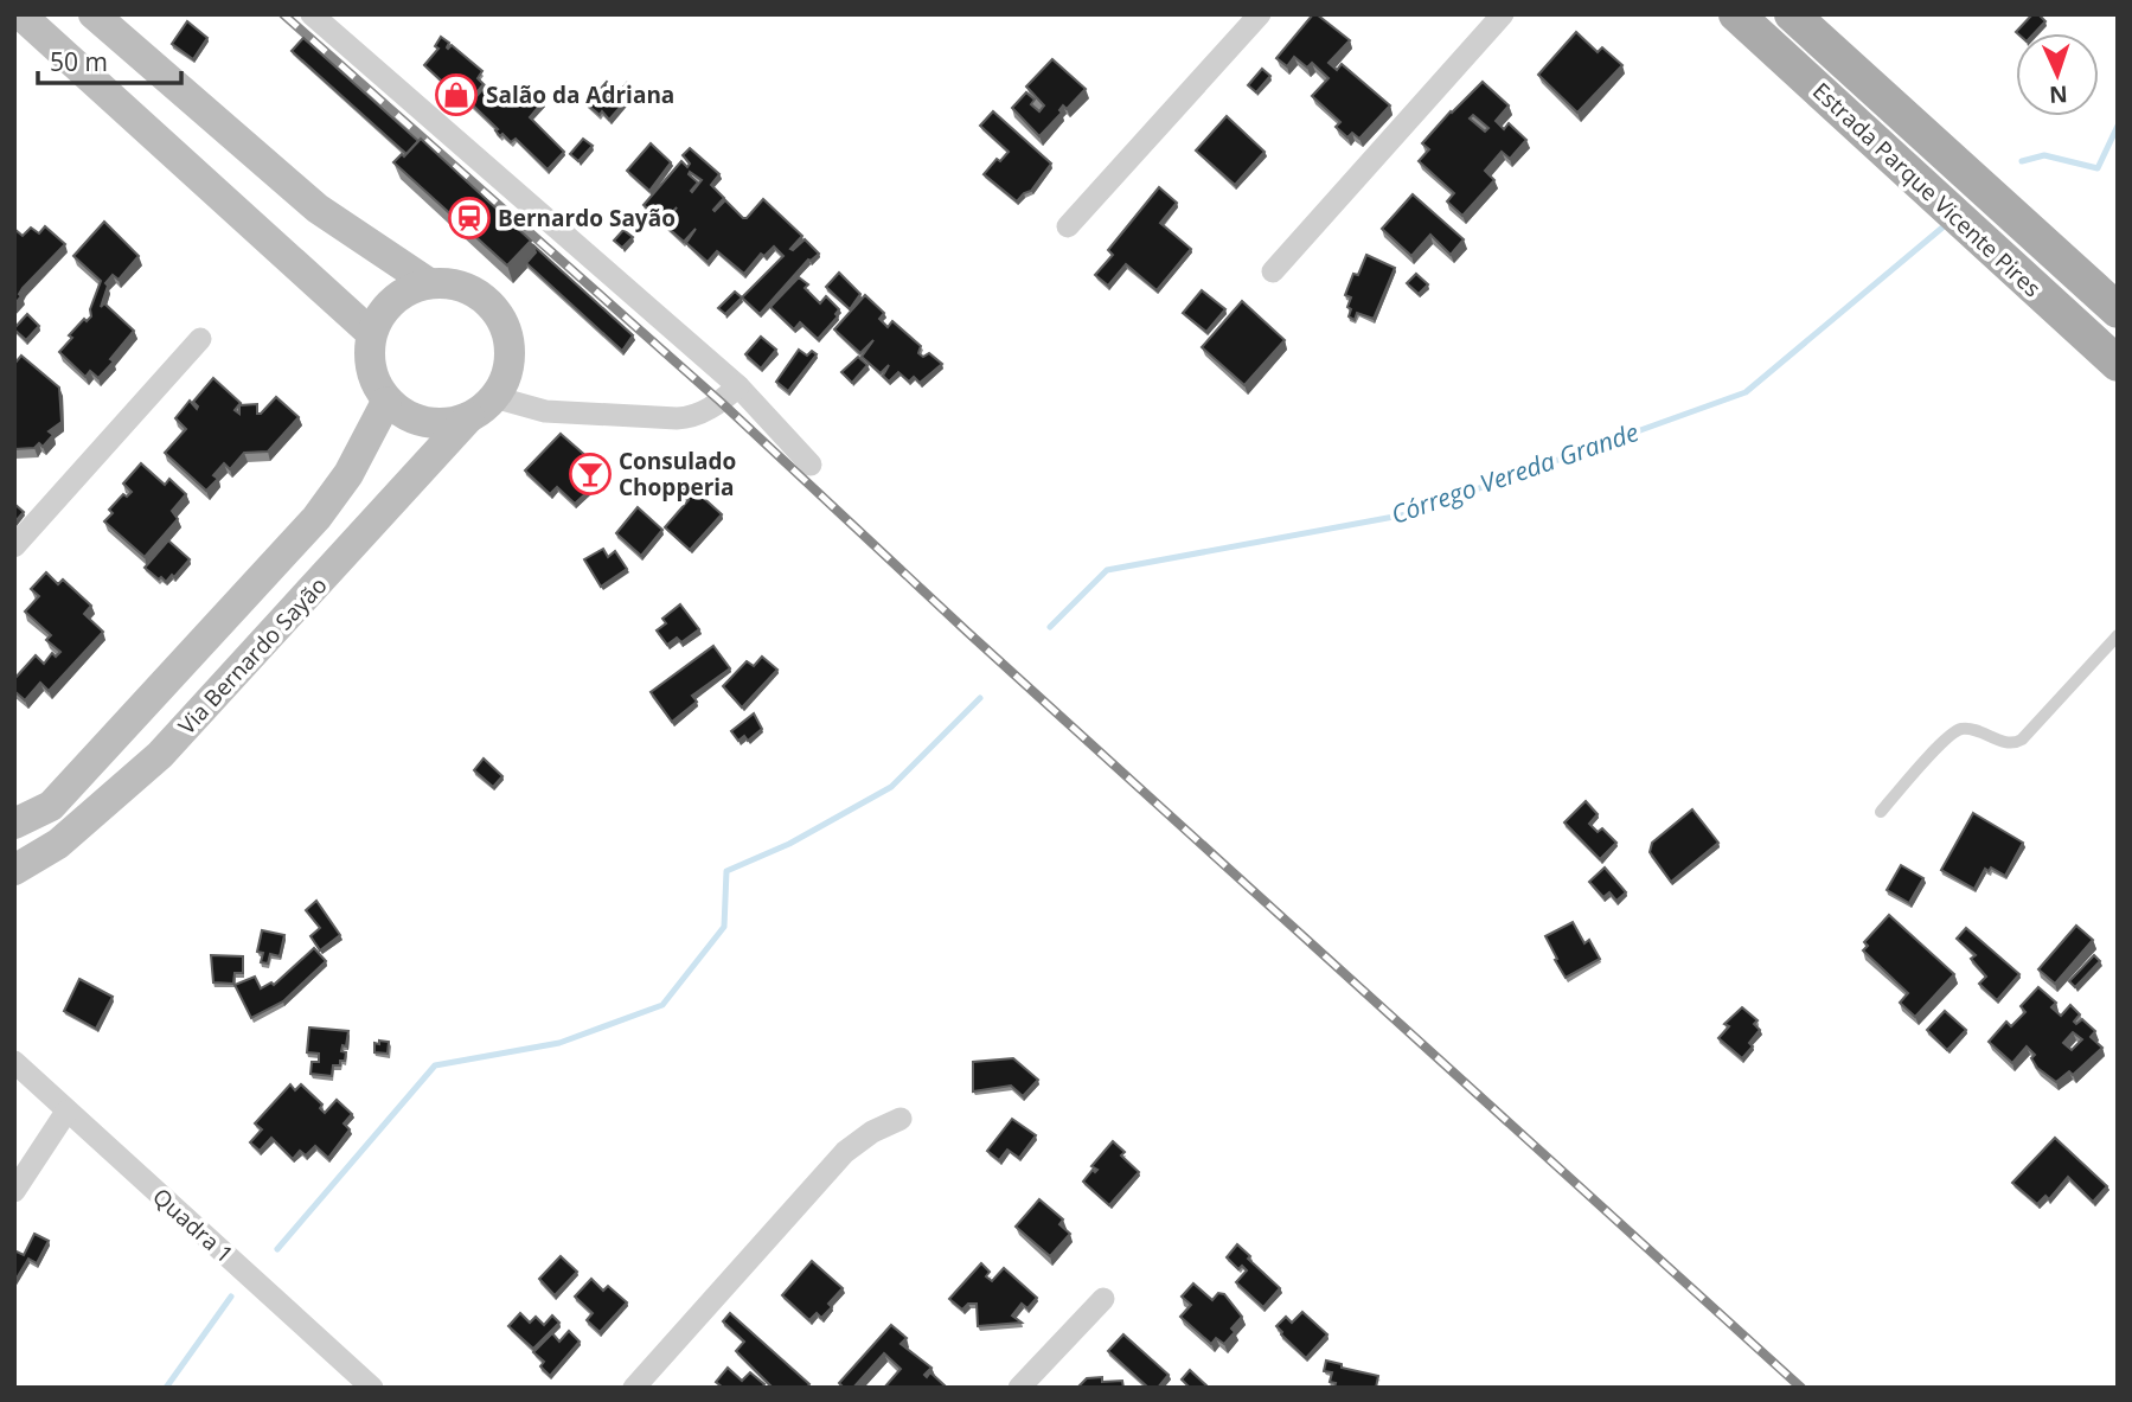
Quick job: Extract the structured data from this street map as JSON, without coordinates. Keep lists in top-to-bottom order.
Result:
{
  "streets": {
    "main road": ["Estrada Parque Vicente Pires", "Via Bernardo Sayão"],
    "street": ["Quadra 1"]
  },
  "water": ["Córrego Vereda Grande"],
  "places": {
    "shop": ["Salão da Adriana"],
    "station": ["Bernardo Sayão"],
    "bar": ["Consulado Chopperia"]
  },
  "scale_bar": "50 m",
  "north": "bottom"
}
